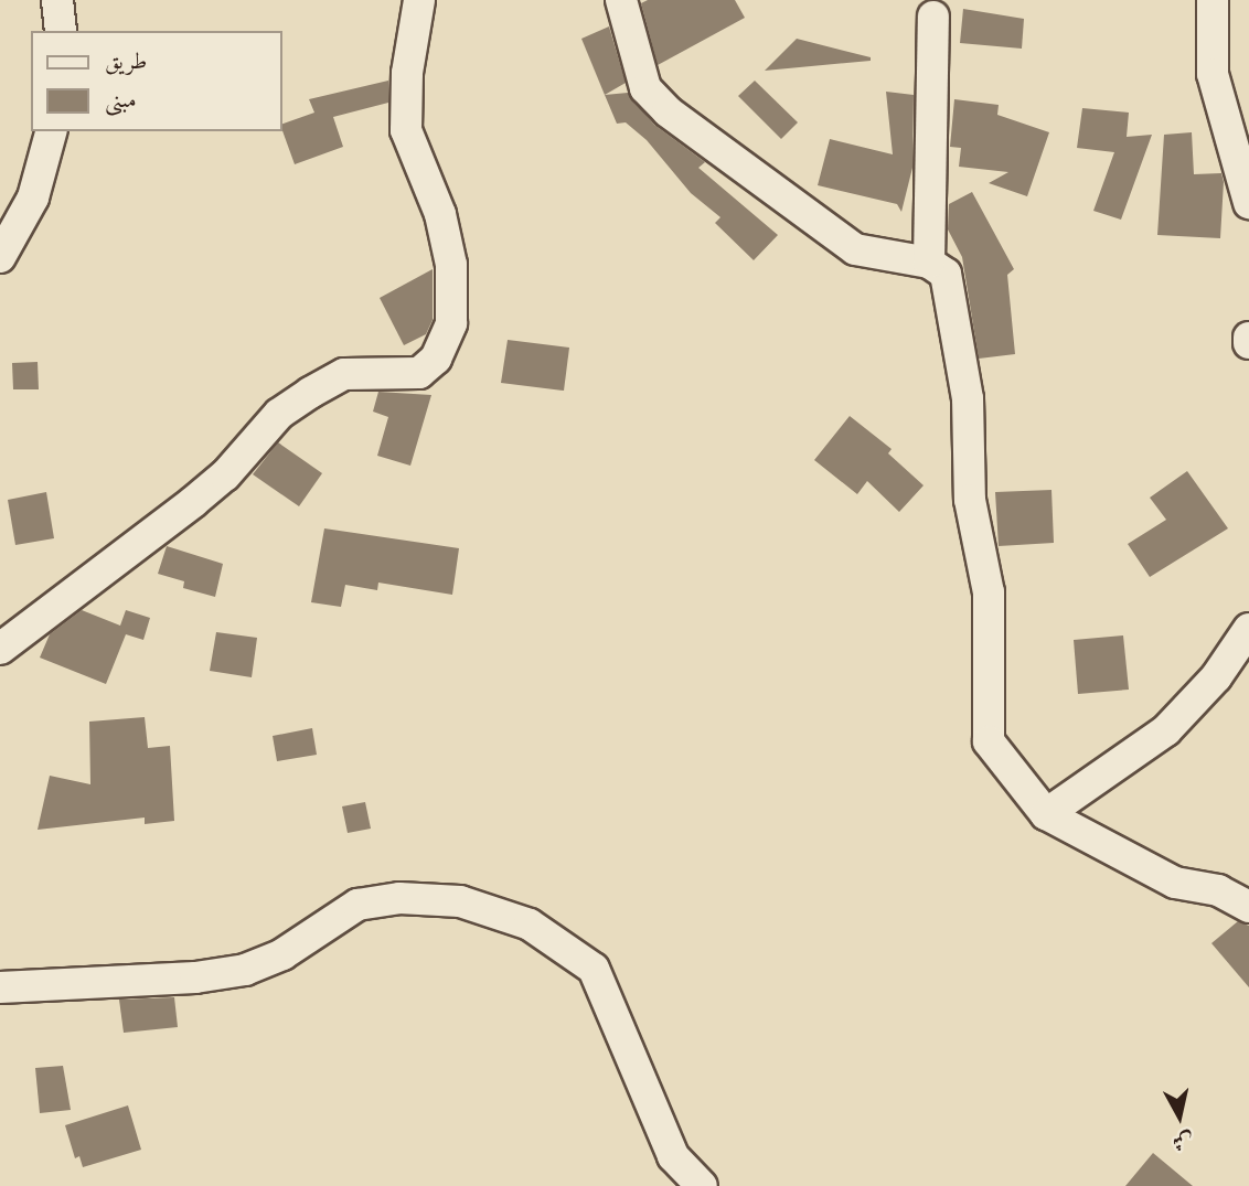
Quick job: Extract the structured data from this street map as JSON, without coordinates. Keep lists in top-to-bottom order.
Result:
{
  "legend": ["طريق", "مبنى"],
  "north": "bottom"
}
